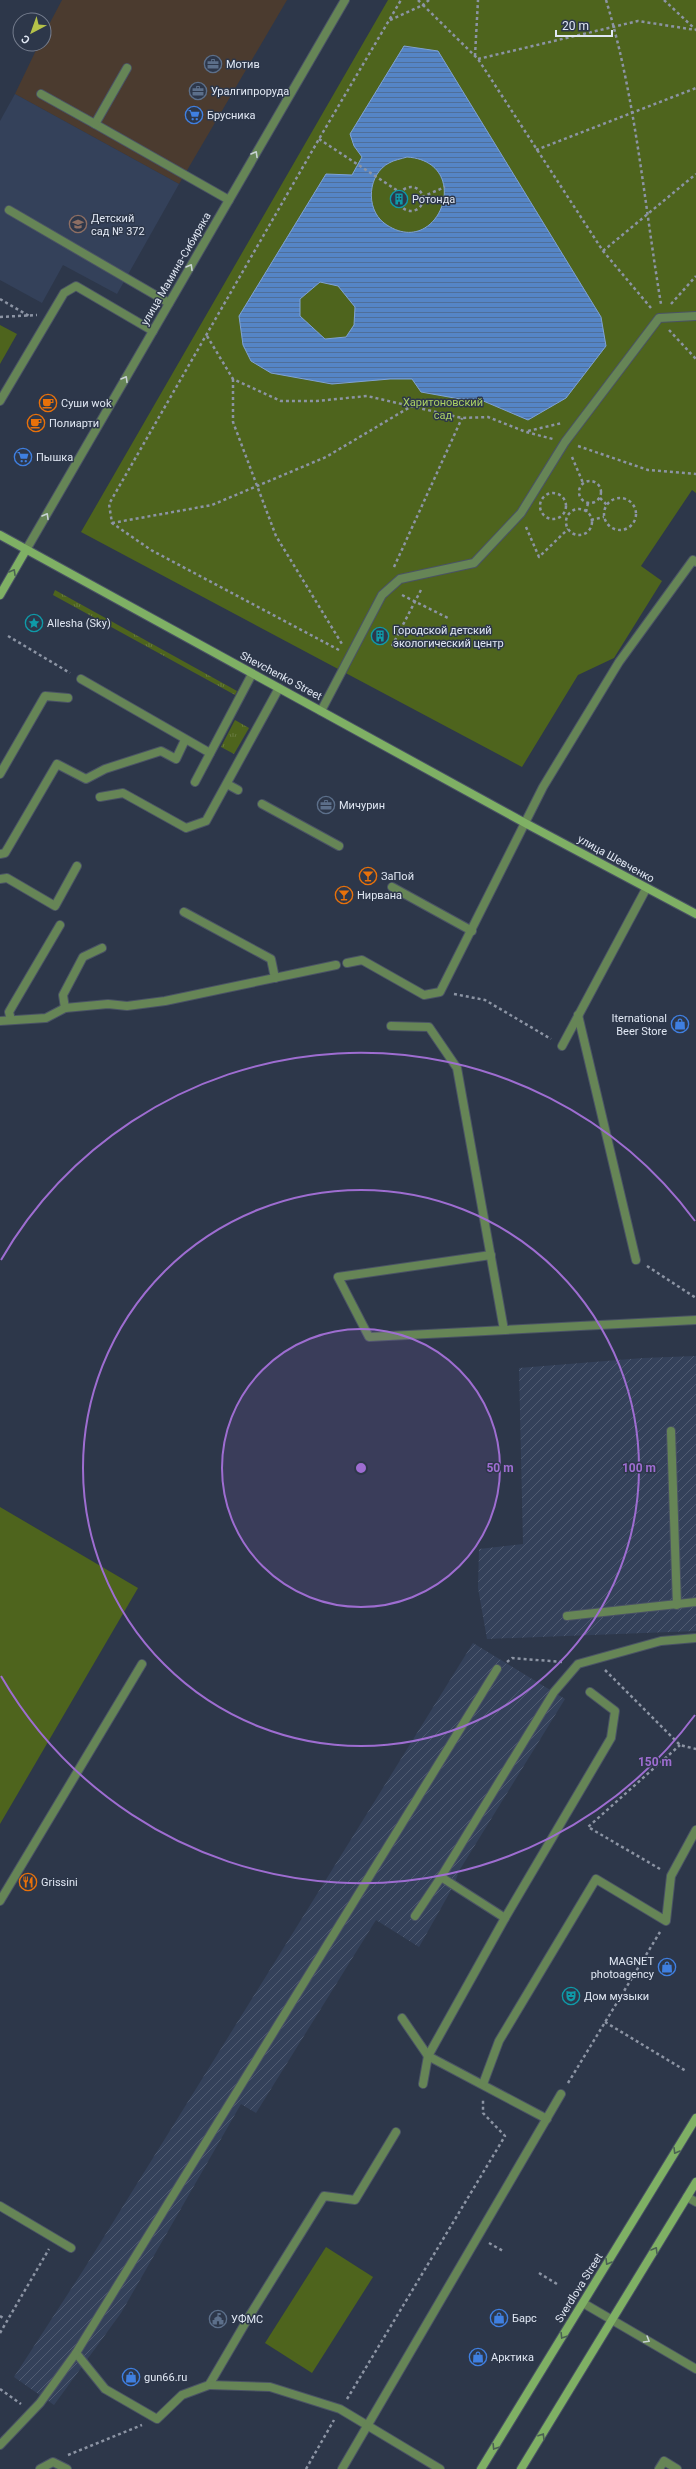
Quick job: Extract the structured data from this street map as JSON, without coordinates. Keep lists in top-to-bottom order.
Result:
{
  "streets": {
    "main road": ["Shevchenko Street", "улица Шевченко", "Sverdlova Street"],
    "street": ["улица Мамина-Сибиряка"]
  },
  "crossings": [
    ["улица Мамина-Сибиряка", "Shevchenko Street"],
    ["Shevchenko Street", "улица Шевченко"]
  ],
  "one_way": ["улица Мамина-Сибиряка"],
  "parks": ["Харитоновский сад"],
  "places": {
    "office": ["Мотив", "Уралгипроруда", "Мичурин"],
    "supermarket": ["Брусника", "Пышка"],
    "building": ["Ротонда", "Городской детский экологический центр"],
    "school or university": ["Детский сад № 372"],
    "cafe": ["Суши wok", "Полиарти"],
    "place": ["Allesha (Sky)"],
    "bar": ["ЗаПой", "Нирвана"],
    "shop": [
      "Iternational Beer Store",
      "MAGNET photoagency",
      "Барс",
      "Арктика",
      "gun66.ru"
    ],
    "restaurant": ["Grissini"],
    "theatre": ["Дом музыки"],
    "public building": ["УФМС"]
  },
  "scale_bar": "20 m",
  "north": "bottom left",
  "rings": ["50 m", "100 m", "150 m"]
}
